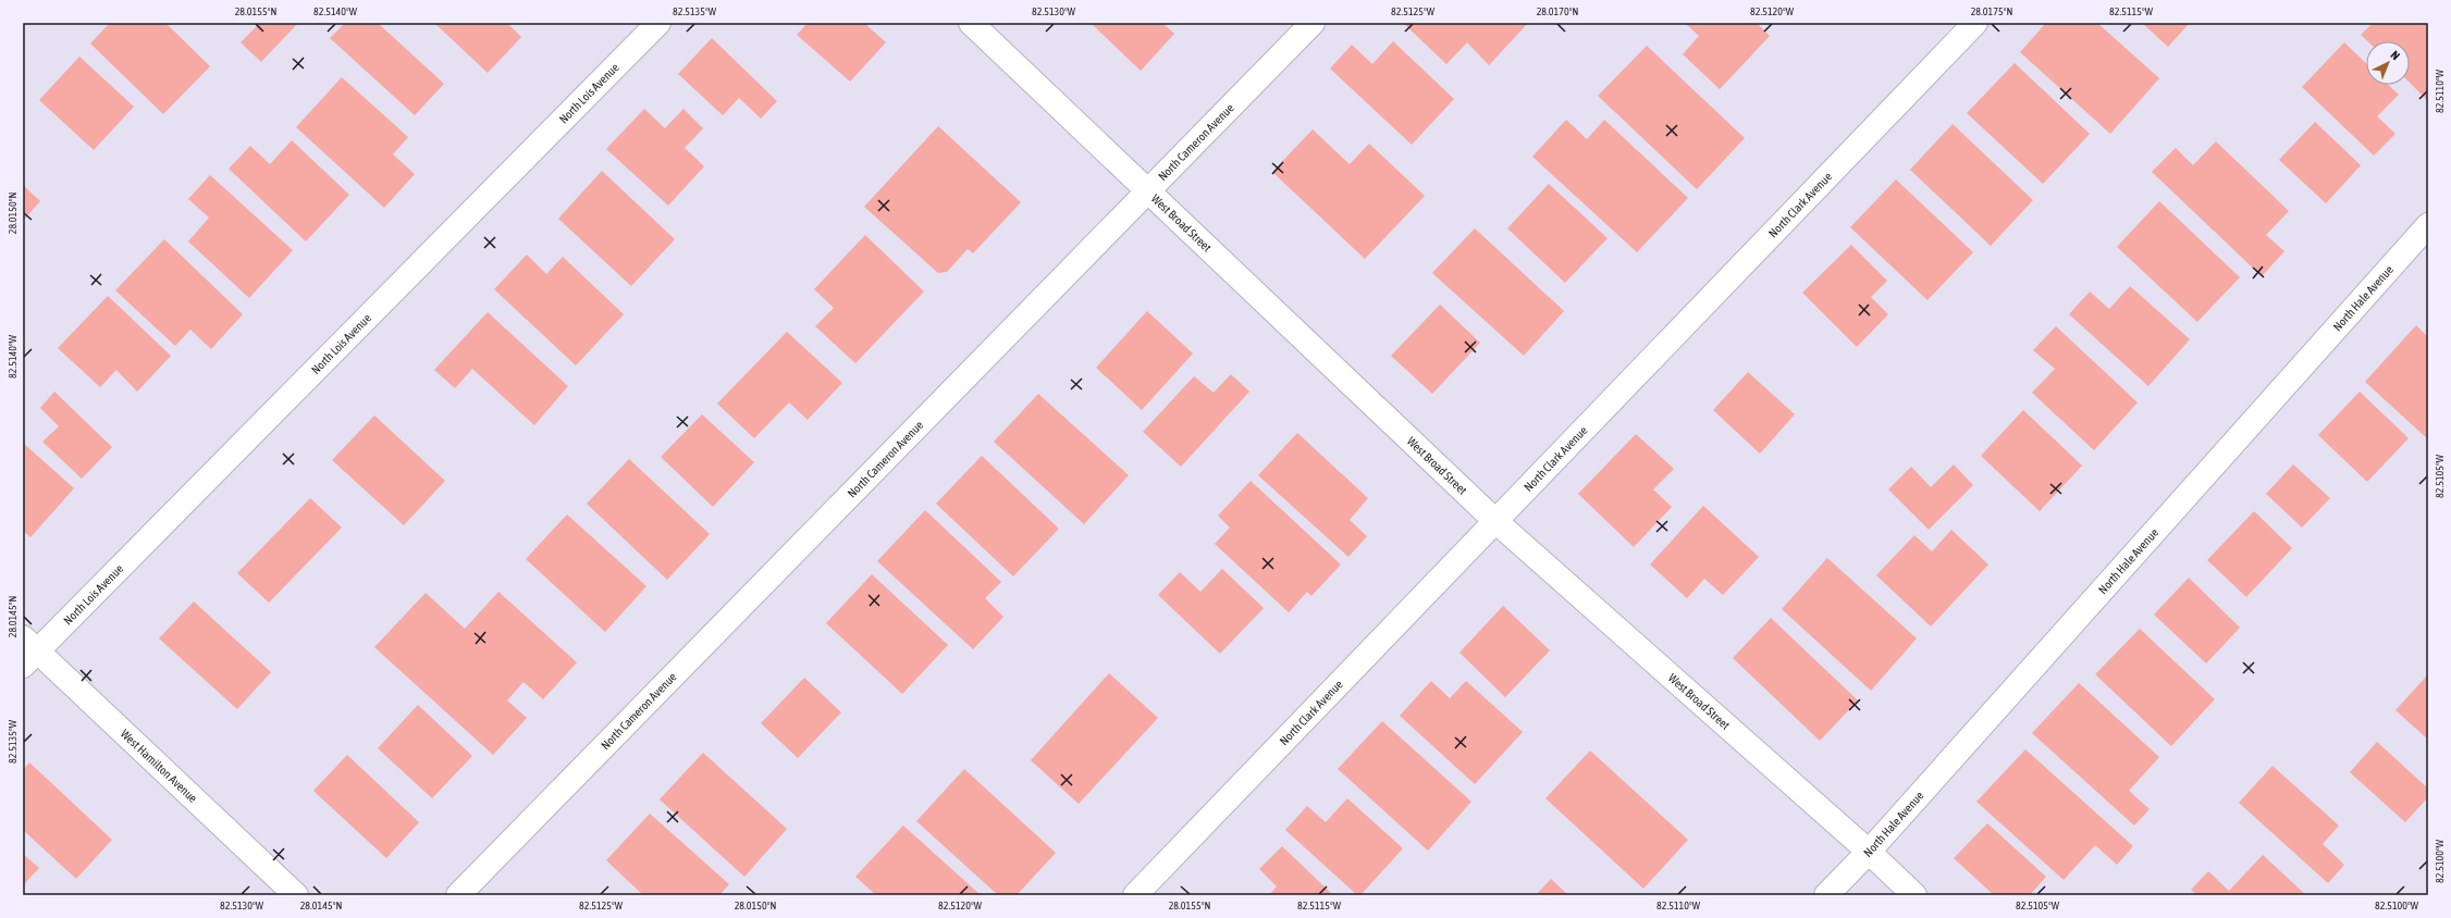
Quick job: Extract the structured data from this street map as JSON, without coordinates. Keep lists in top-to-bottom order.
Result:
{
  "streets": {
    "street": [
      "North Lois Avenue",
      "North Cameron Avenue",
      "North Clark Avenue",
      "West Broad Street",
      "North Hale Avenue",
      "West Hamilton Avenue"
    ]
  },
  "crossings": [
    ["North Lois Avenue", "West Hamilton Avenue"],
    ["North Cameron Avenue", "West Broad Street"],
    ["North Clark Avenue", "West Broad Street"],
    ["West Broad Street", "North Hale Avenue"]
  ],
  "north": "top right",
  "coordinates": [
    "28.0155°N",
    "82.5140°W",
    "82.5135°W",
    "82.5130°W",
    "82.5125°W",
    "28.0170°N",
    "82.5120°W",
    "28.0175°N",
    "82.5115°W",
    "82.5110°W",
    "28.0150°N",
    "82.5105°W",
    "28.0145°N",
    "82.5100°W"
  ]
}
